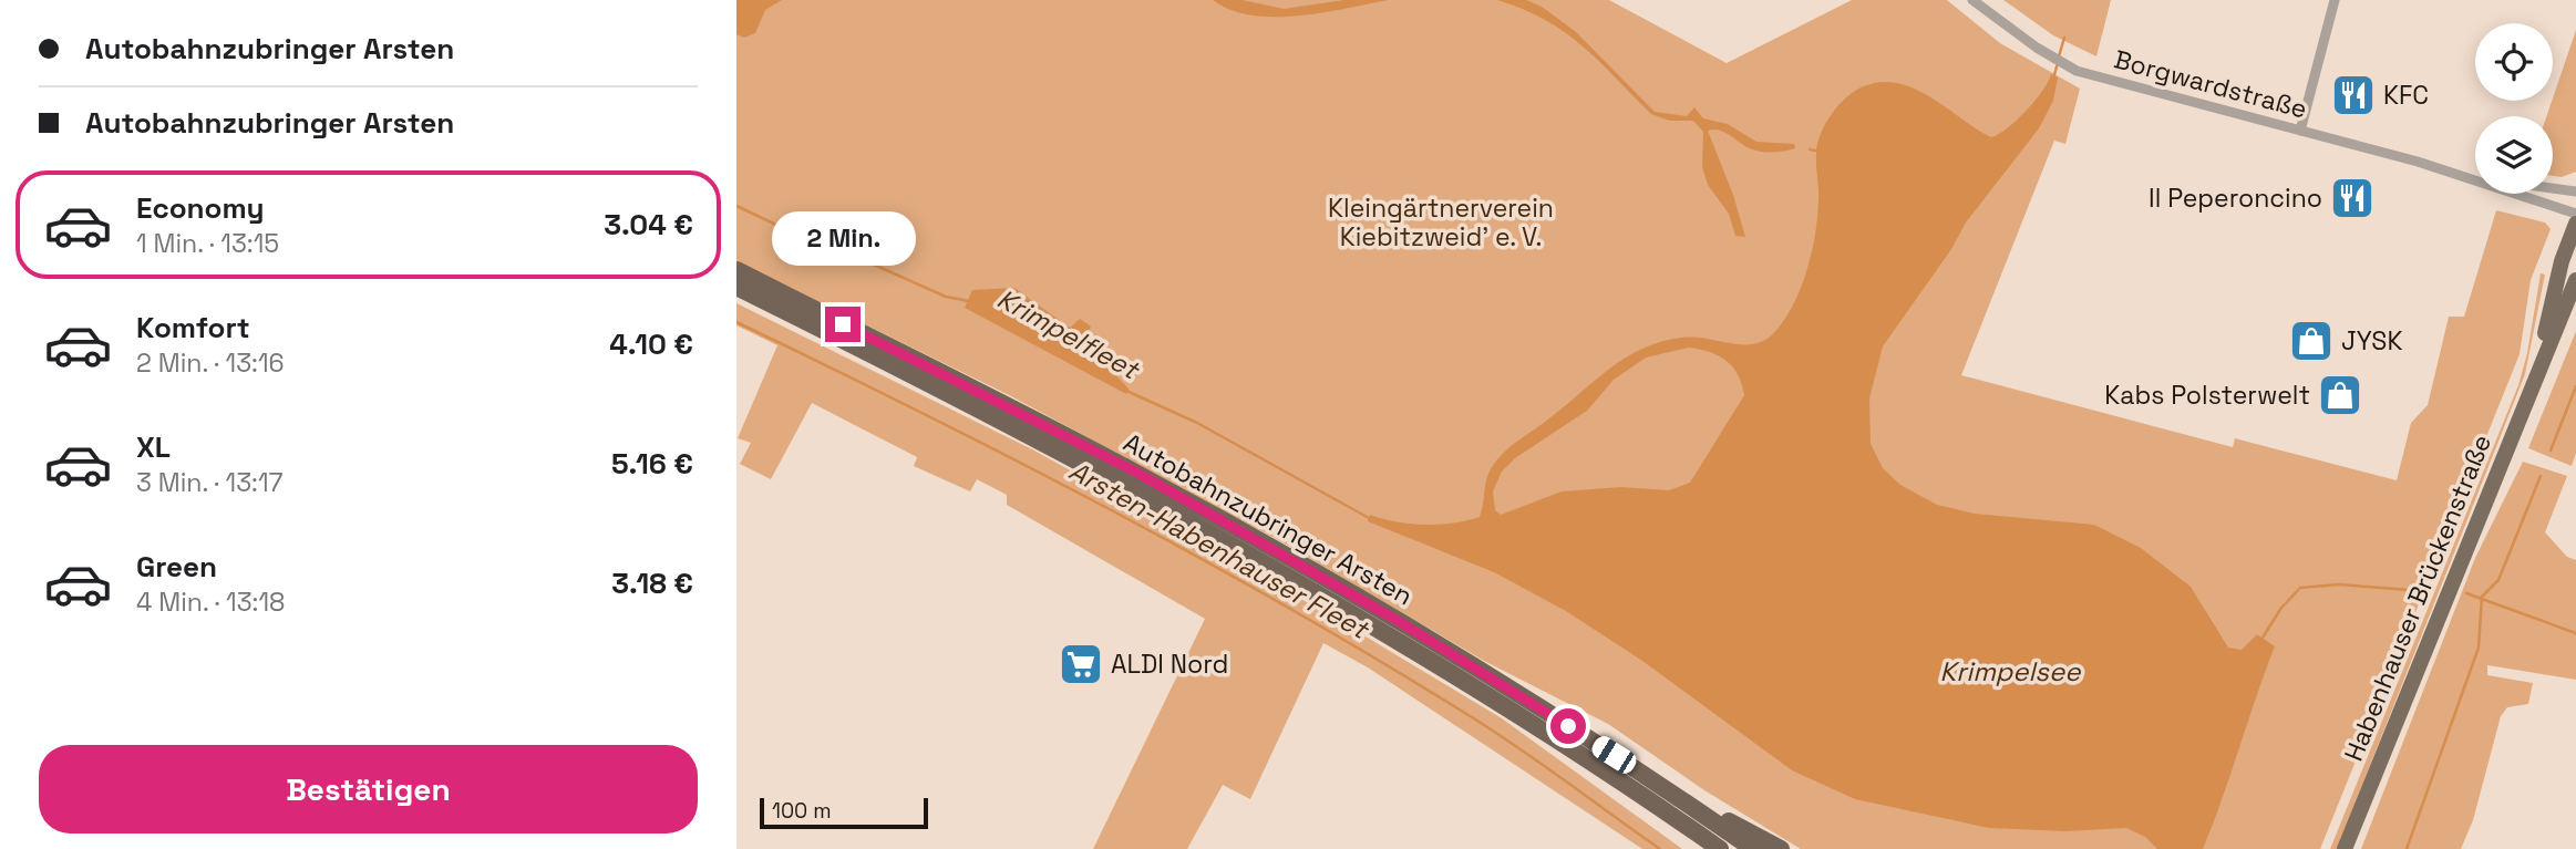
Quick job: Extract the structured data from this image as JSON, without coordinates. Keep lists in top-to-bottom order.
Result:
{
  "streets": {
    "highway": ["Autobahnzubringer Arsten"],
    "main road": ["Habenhauser Brückenstraße"],
    "street": ["Borgwardstraße"]
  },
  "water": ["Krimpelfleet", "Arsten-Habenhauser Fleet", "Krimpelsee"],
  "parks": ["Kleingärtnerverein Kiebitzweid' e. V."],
  "places": {
    "restaurant": ["KFC", "Il Peperoncino"],
    "shop": ["JYSK", "Kabs Polsterwelt"],
    "supermarket": ["ALDI Nord"]
  },
  "scale_bar": "100 m",
  "page": {
    "banner": ["Autobahnzubringer Arsten", "Autobahnzubringer Arsten"],
    "list": [
      {
        "name": "Economy",
        "note": "1 Min. · 13:15",
        "value": "3.04 €"
      },
      {
        "name": "Komfort",
        "note": "2 Min. · 13:16",
        "value": "4.10 €"
      },
      {
        "name": "XL",
        "note": "3 Min. · 13:17",
        "value": "5.16 €"
      },
      {
        "name": "Green",
        "note": "4 Min. · 13:18",
        "value": "3.18 €"
      }
    ],
    "bubble": "2 Min.",
    "buttons": "Bestätigen",
    "scale": "100 m"
  }
}
